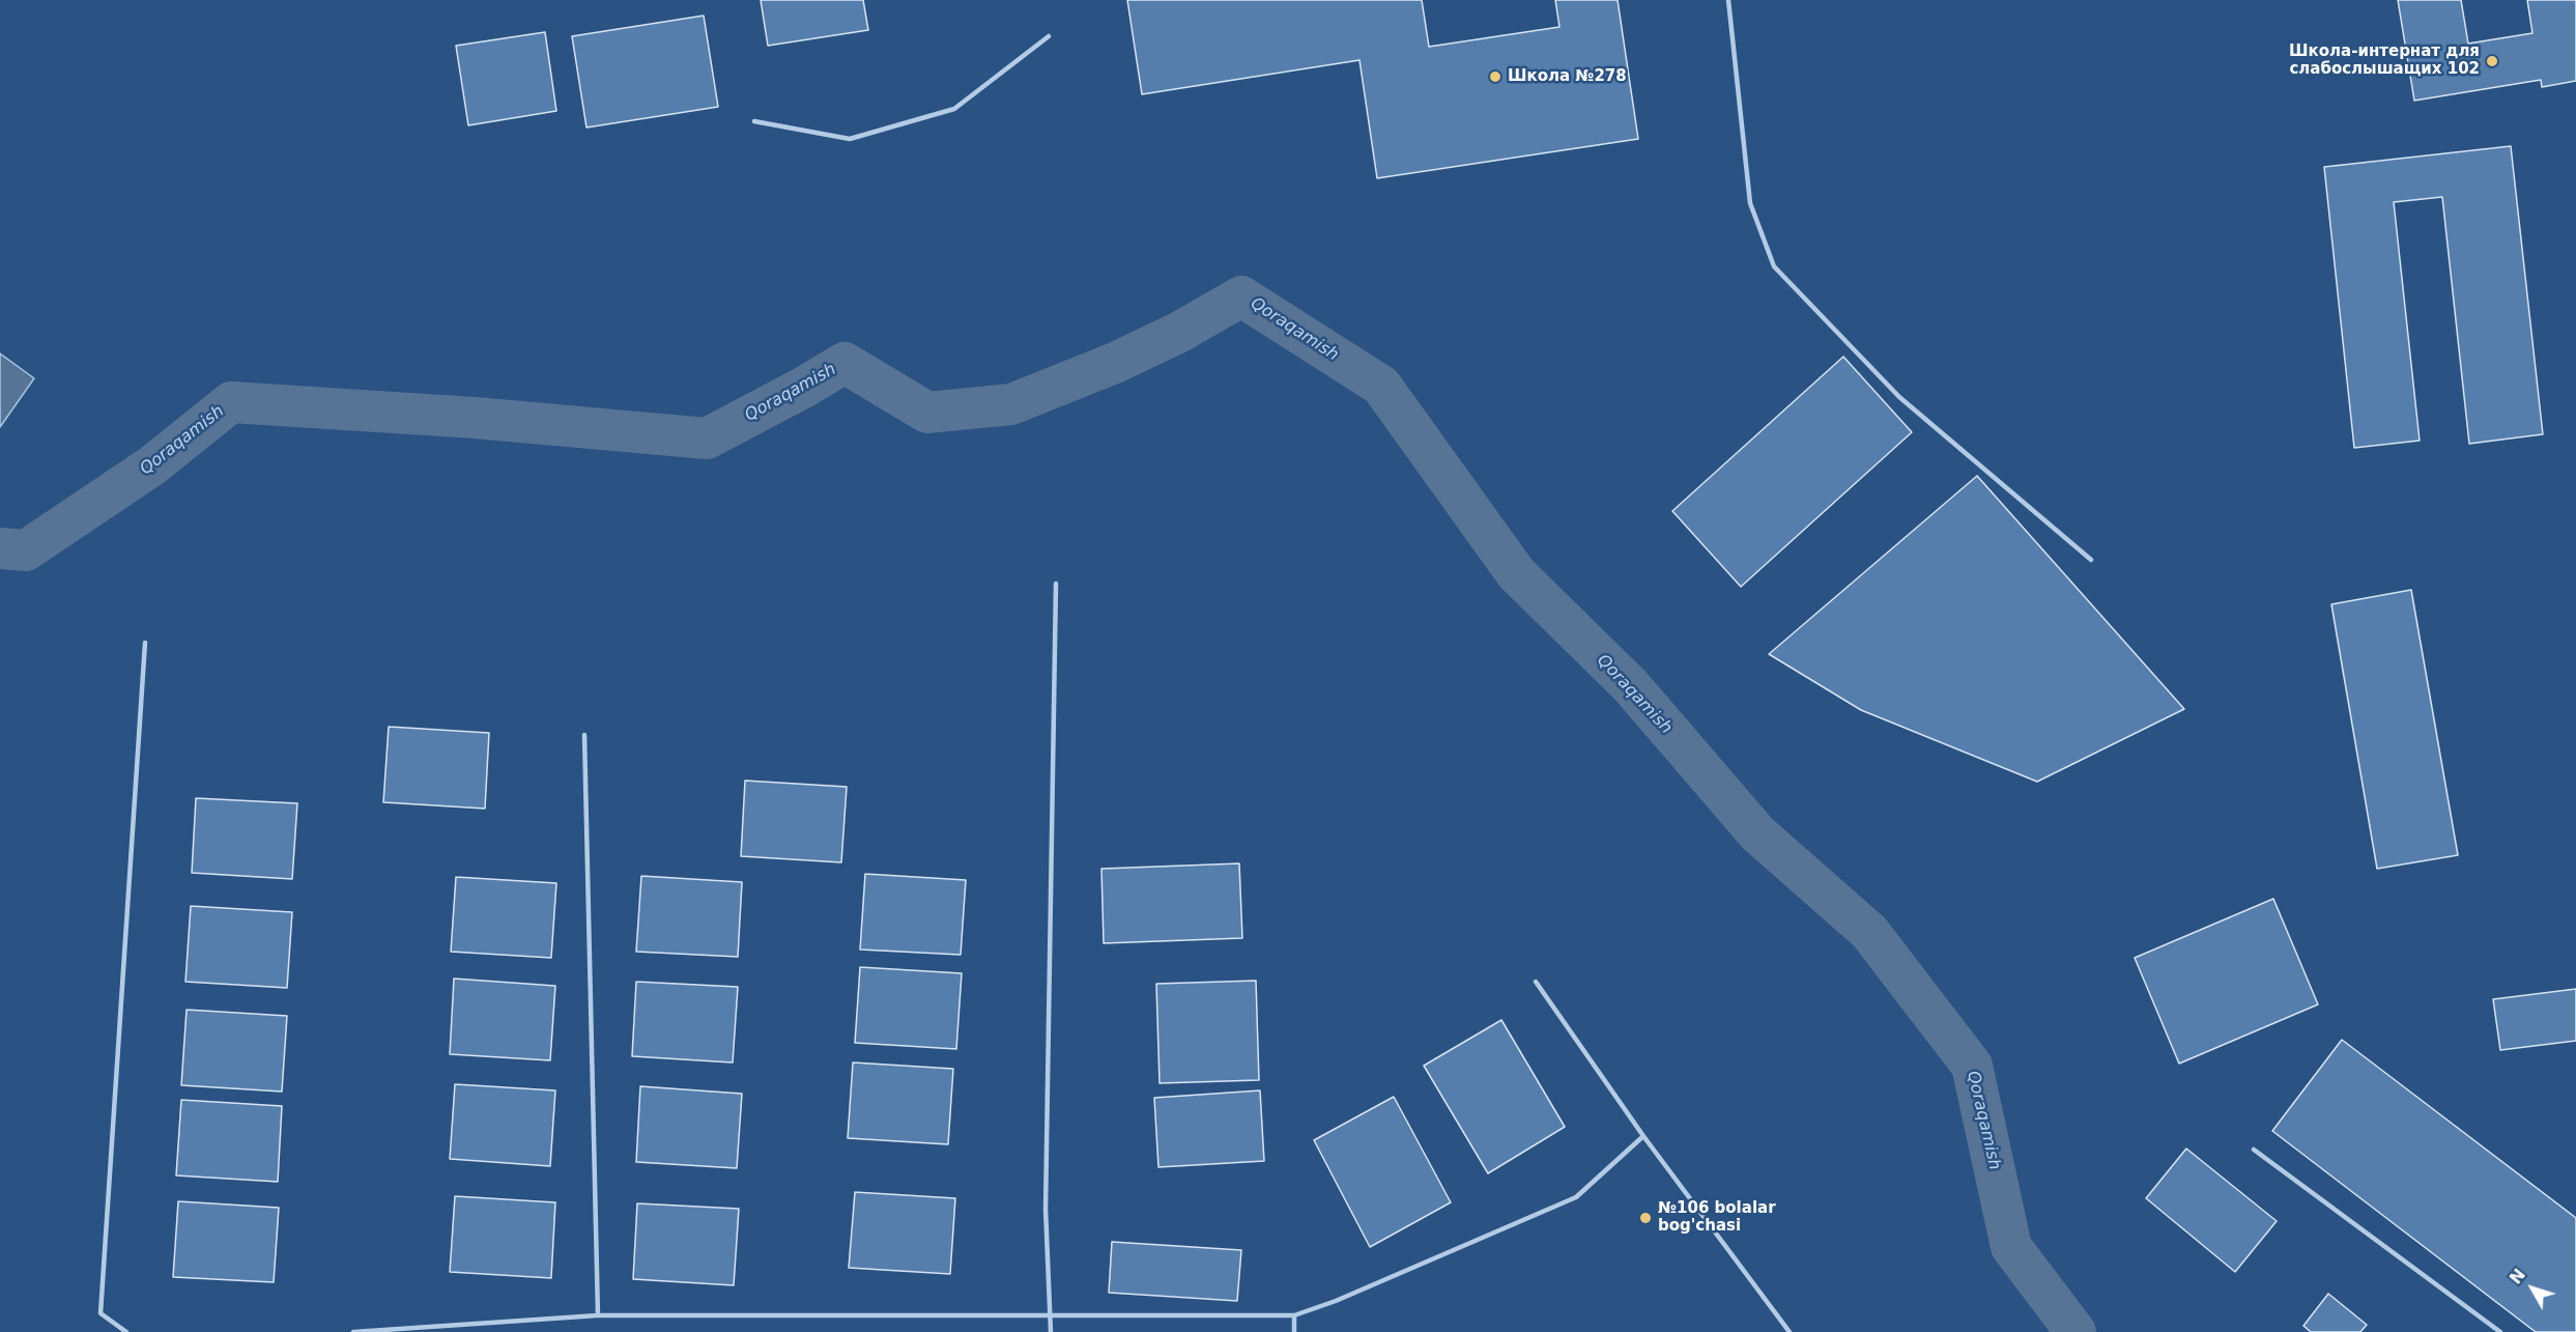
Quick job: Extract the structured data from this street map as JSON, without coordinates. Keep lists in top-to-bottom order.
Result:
{
  "water": ["Qoraqamish"],
  "places": ["Школа-интернат для слабослышащих 102", "Школа №278", "№106 bolalar bog'chasi"],
  "north": "top left"
}
